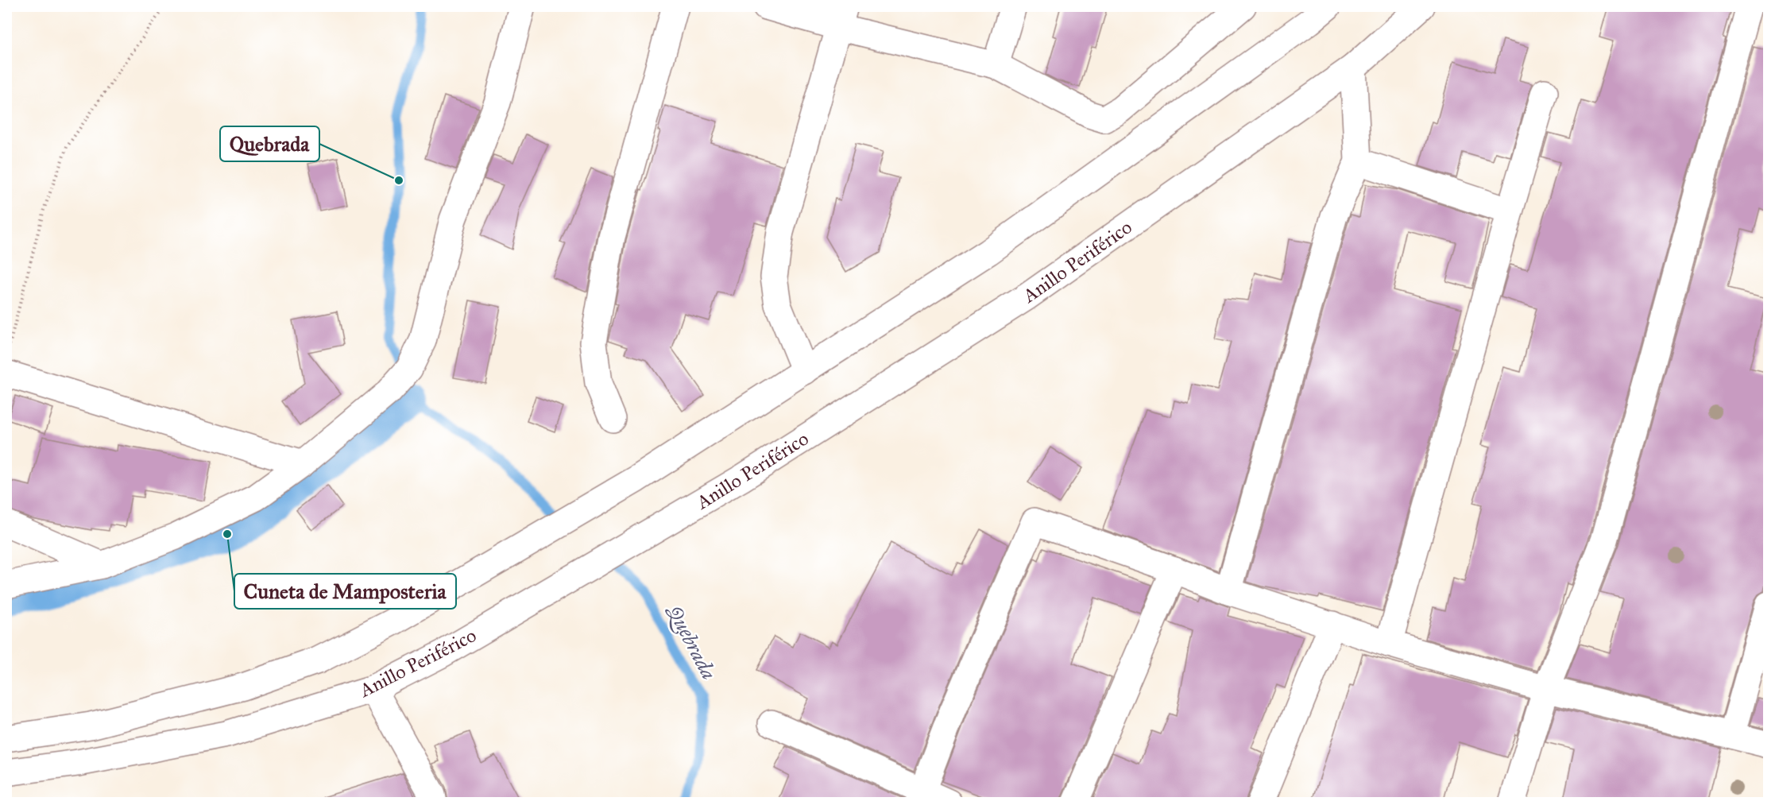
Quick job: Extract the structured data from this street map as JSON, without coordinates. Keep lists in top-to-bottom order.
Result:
{
  "streets": {
    "main road": ["Anillo Periférico"]
  },
  "water": ["Quebrada"],
  "places": ["Quebrada", "Cuneta de Mamposteria"]
}
